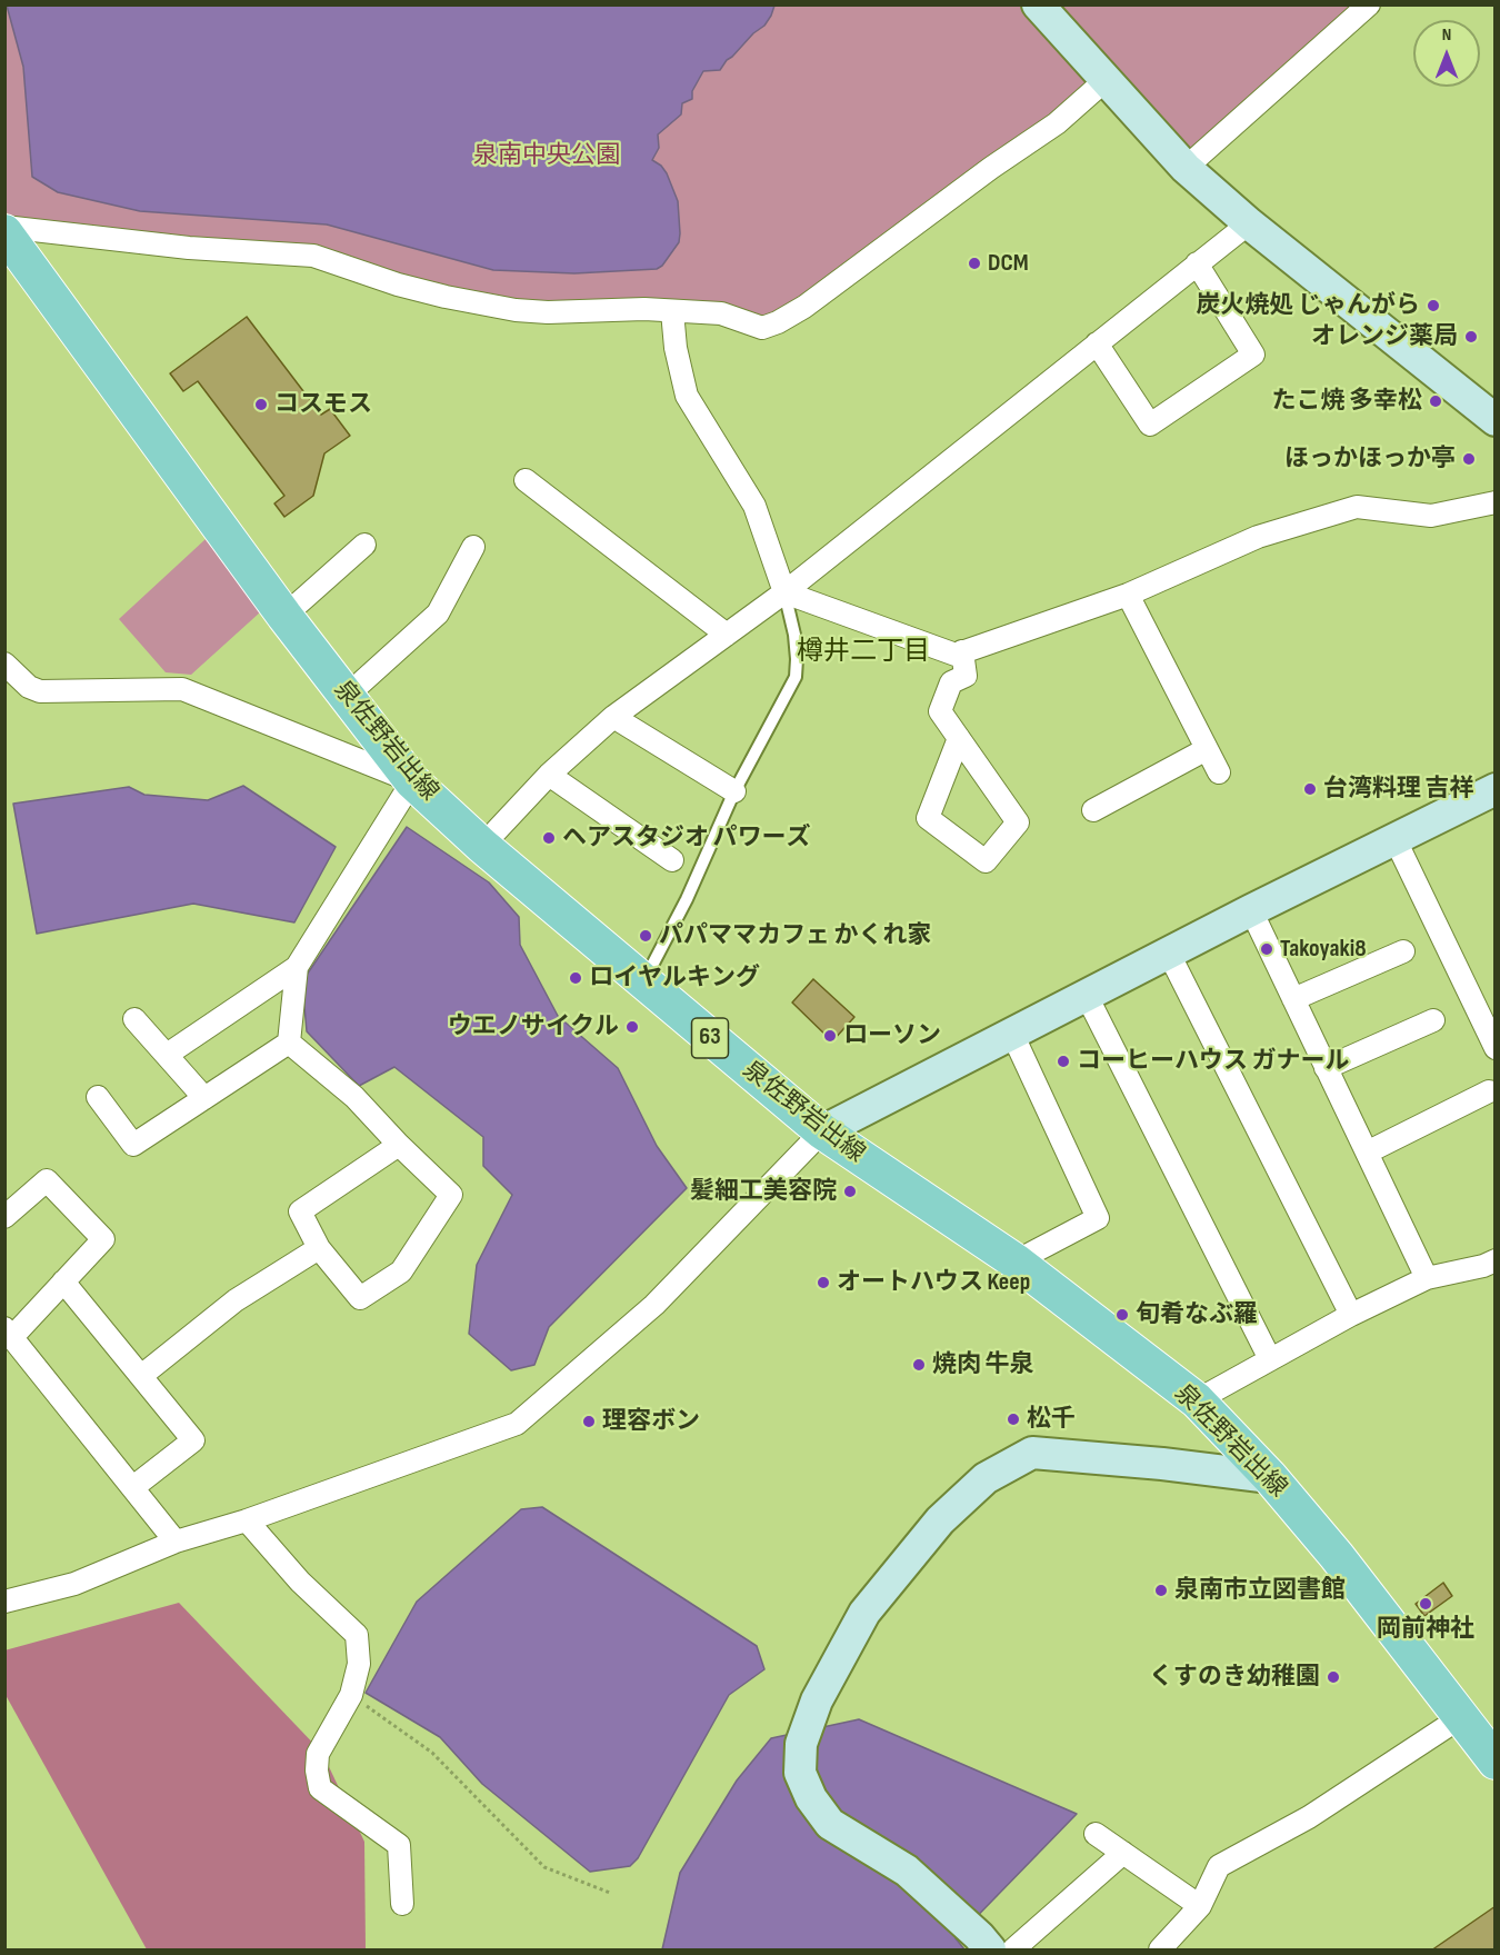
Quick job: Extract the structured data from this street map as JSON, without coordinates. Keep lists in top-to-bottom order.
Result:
{
  "streets": {
    "main road": ["泉佐野岩出線", "63"]
  },
  "districts": ["樽井二丁目"],
  "parks": ["泉南中央公園"],
  "places": [
    "DCM",
    "炭火焼処 じゃんがら",
    "オレンジ薬局",
    "たこ焼 多幸松",
    "コスモス",
    "ほっかほっか亭",
    "台湾料理 吉祥",
    "ヘアスタジオ パワーズ",
    "パパママカフェ かくれ家",
    "Takoyaki8",
    "ロイヤルキング",
    "ウエノサイクル",
    "ローソン",
    "コーヒーハウス ガナール",
    "髪細工美容院",
    "オートハウス Keep",
    "旬肴なぶ羅",
    "焼肉 牛泉",
    "松千",
    "理容ボン",
    "泉南市立図書館",
    "岡前神社",
    "くすのき幼稚園"
  ],
  "north": "top"
}
